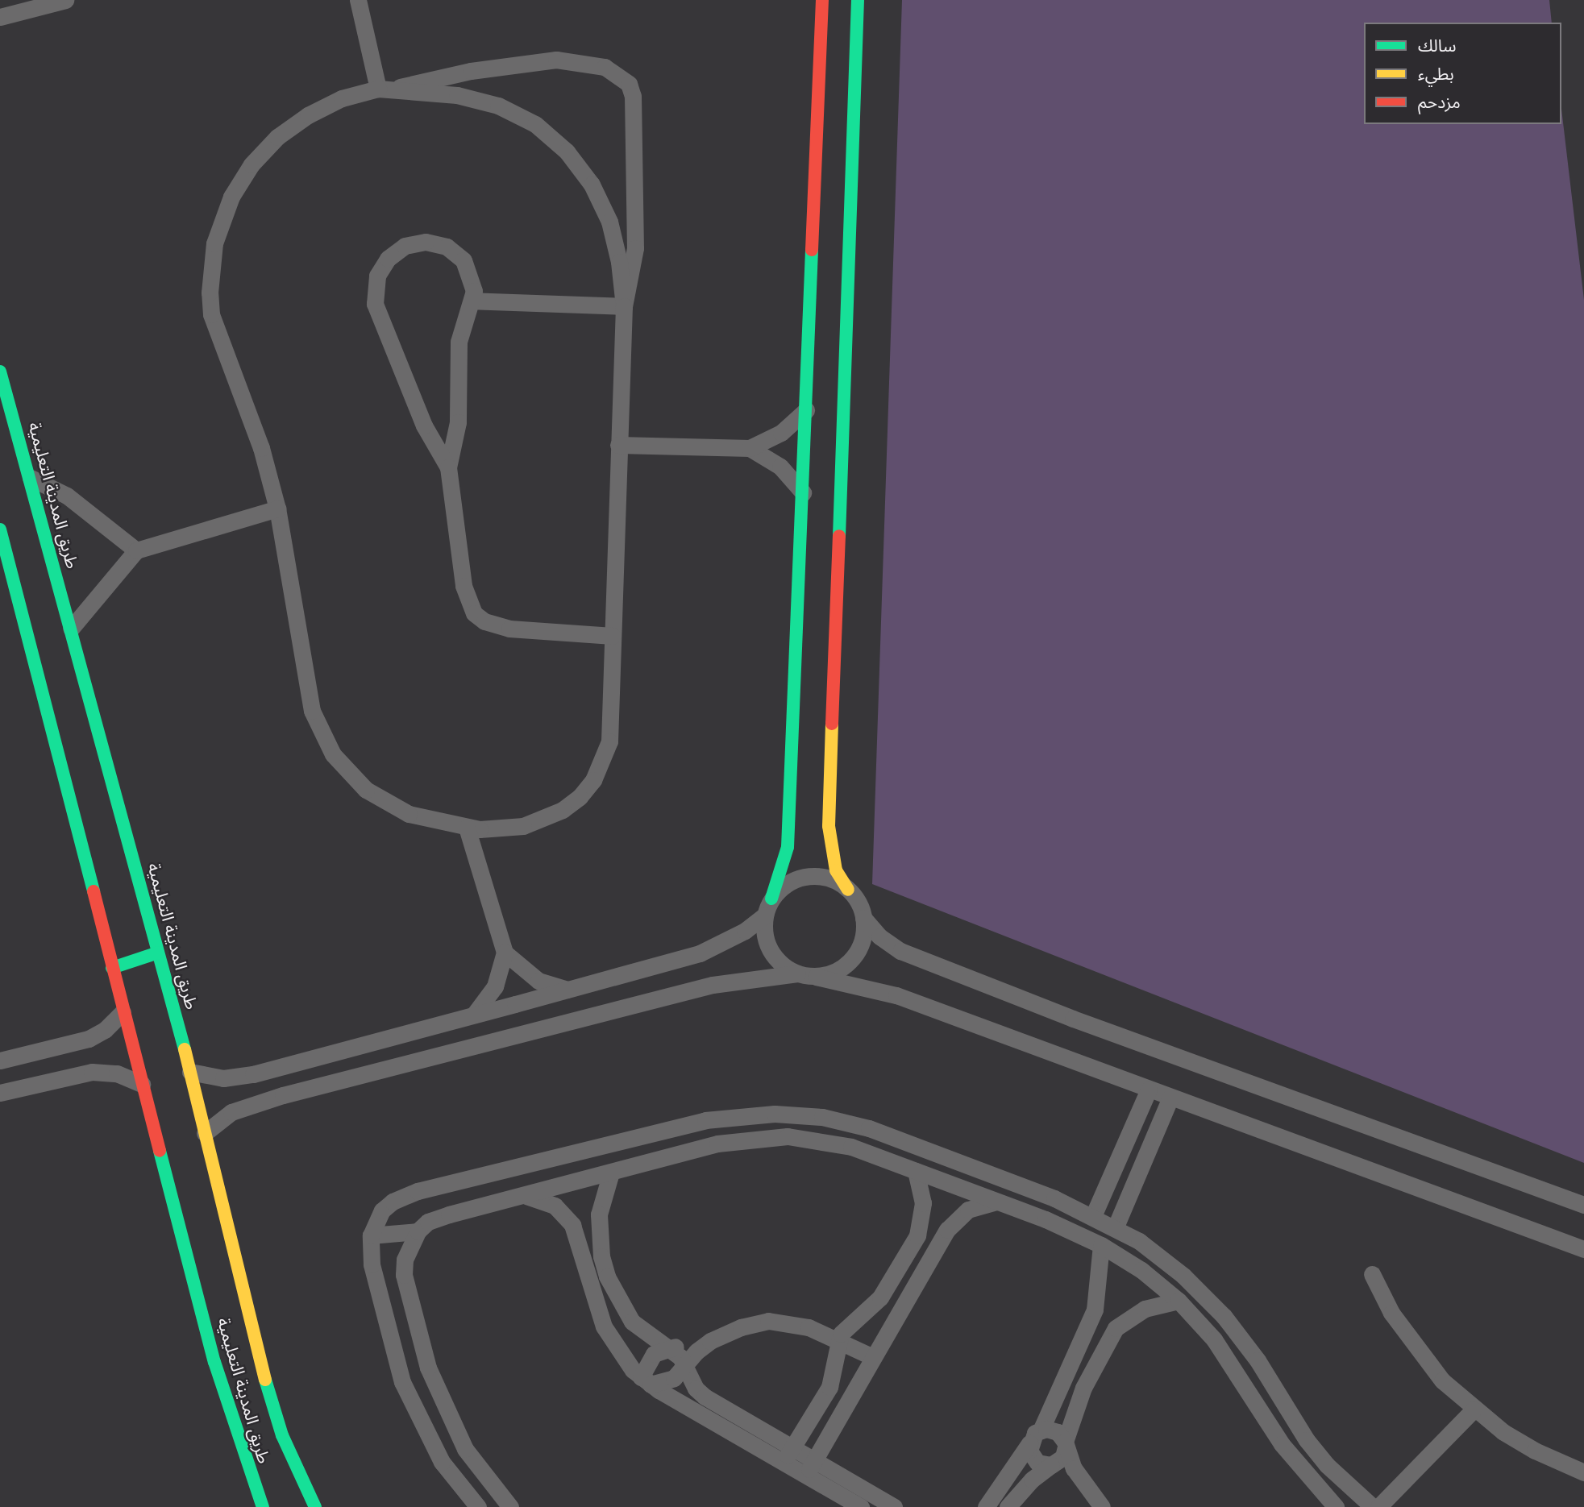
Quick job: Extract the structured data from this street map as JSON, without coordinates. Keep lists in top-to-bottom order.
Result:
{
  "streets": {
    "street": ["طريق المدينة التعليمية"]
  },
  "legend": ["سالك", "بطيء", "مزدحم"]
}
